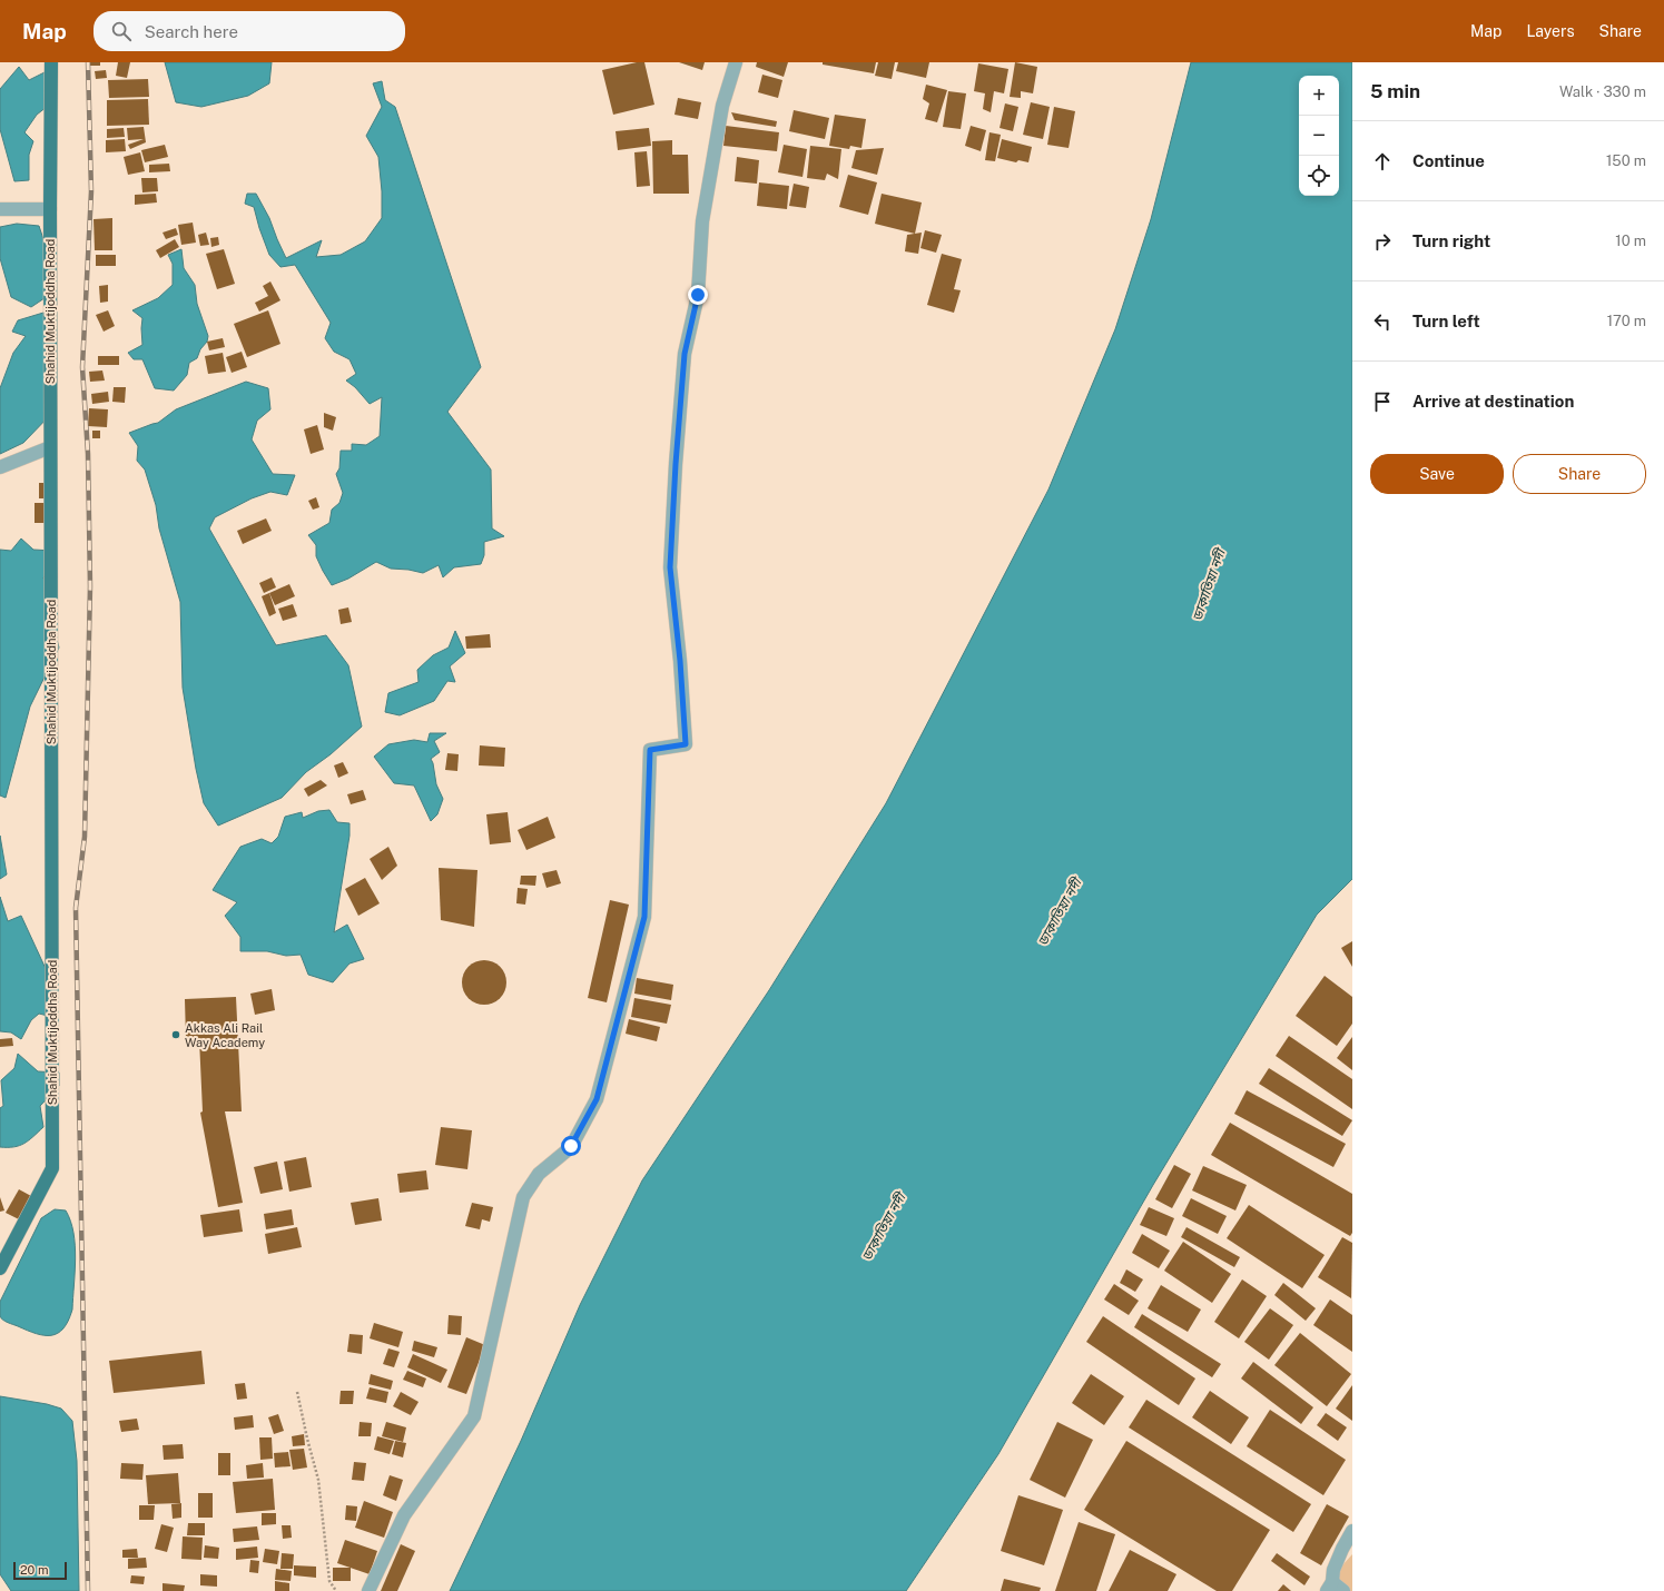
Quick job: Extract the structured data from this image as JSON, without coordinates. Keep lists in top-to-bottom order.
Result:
{
  "streets": {
    "main road": ["Shahid Muktijoddha Road"]
  },
  "water": ["ডাকাতিয়া নদী"],
  "places": ["Akkas Ali Rail Way Academy"],
  "scale_bar": "20 m",
  "page": {
    "header": "Map",
    "search": "Search here",
    "nav": ["Map", "Layers", "Share"],
    "heading": ["5 min", "Walk · 330 m"],
    "map_buttons": ["+", "−"],
    "list": [
      ["Continue", "150 m"],
      ["Turn right", "10 m"],
      ["Turn left", "170 m"],
      "Arrive at destination"
    ],
    "buttons": ["Save", "Share"],
    "scale": "20 m"
  }
}
